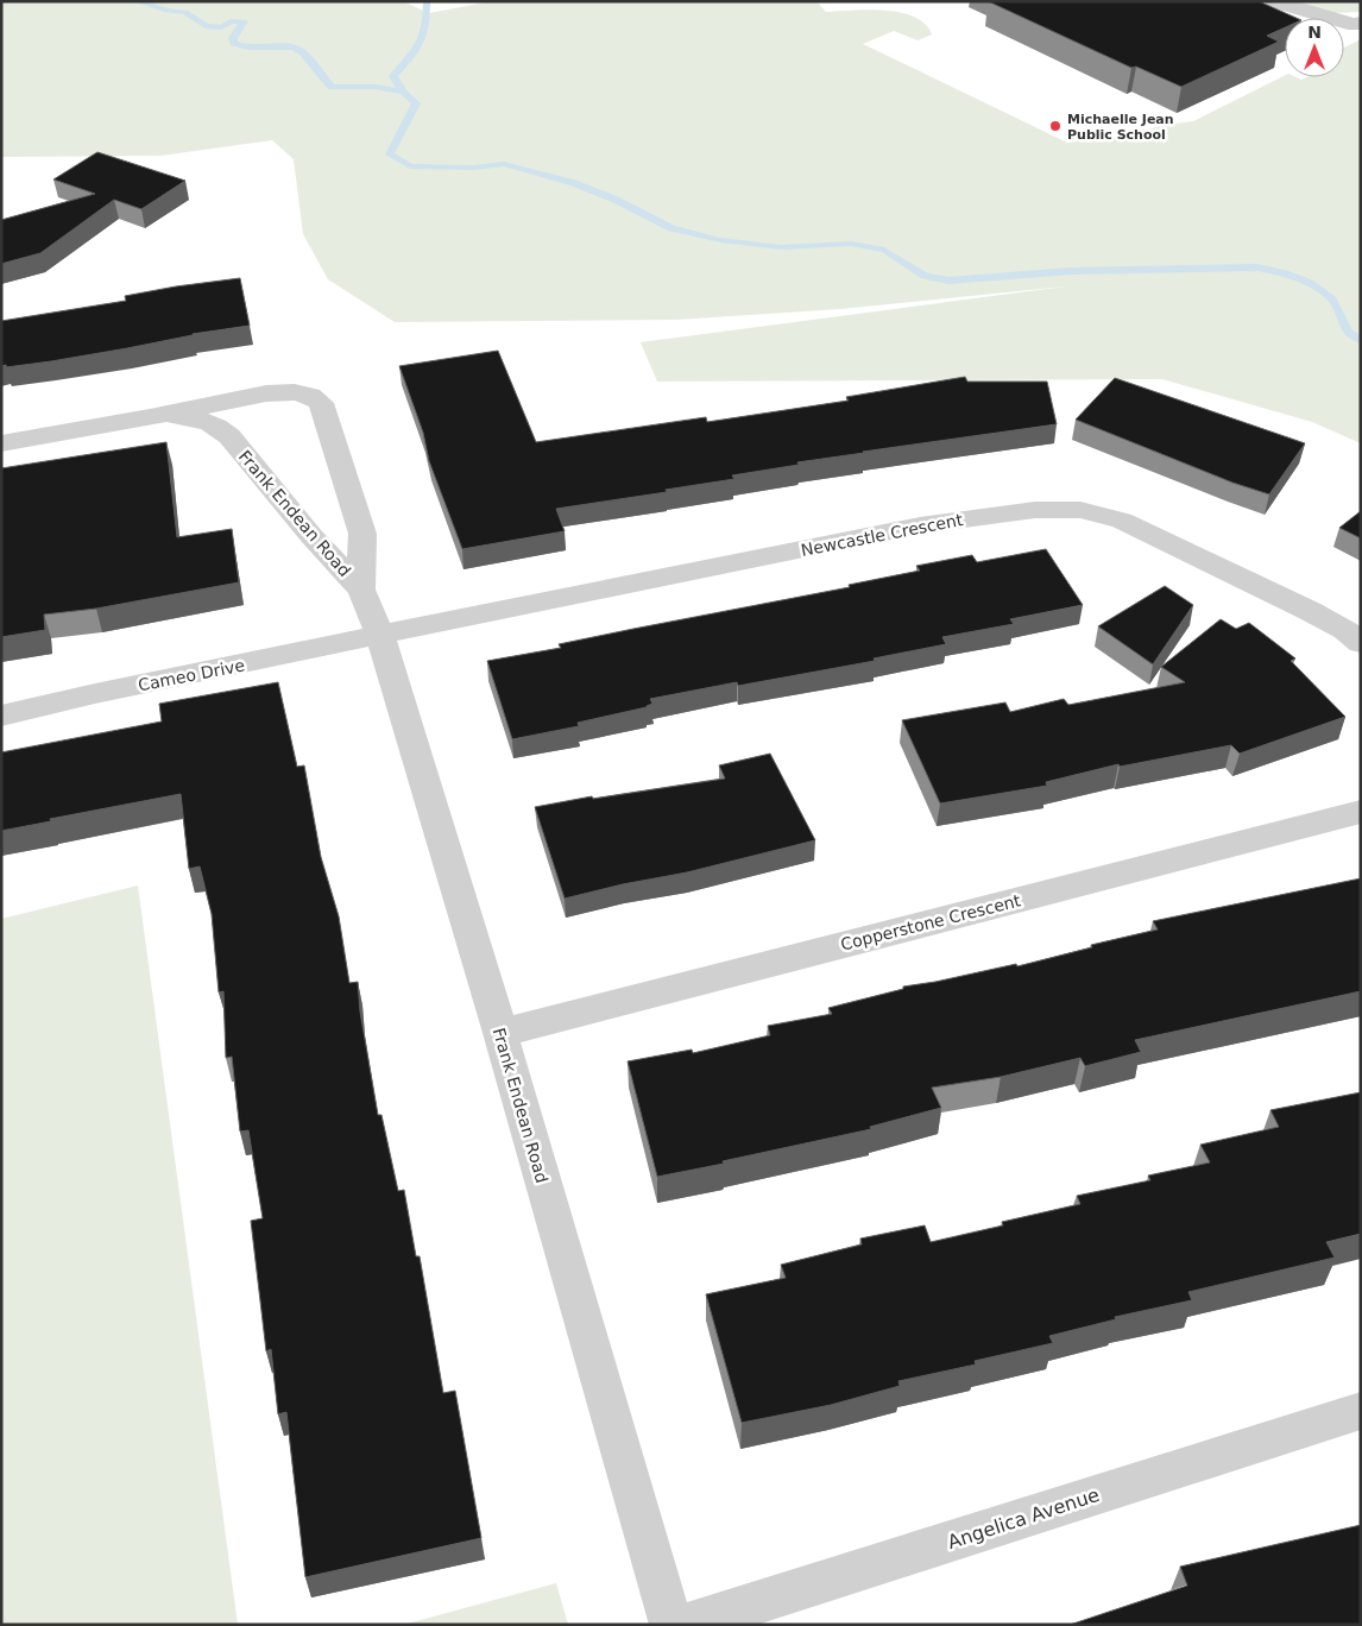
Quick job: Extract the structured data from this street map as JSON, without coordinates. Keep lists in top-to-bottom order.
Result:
{
  "streets": {
    "street": [
      "Frank Endean Road",
      "Newcastle Crescent",
      "Cameo Drive",
      "Copperstone Crescent",
      "Angelica Avenue"
    ]
  },
  "crossings": [
    ["Frank Endean Road", "Newcastle Crescent"],
    ["Frank Endean Road", "Cameo Drive"],
    ["Frank Endean Road", "Copperstone Crescent"],
    ["Newcastle Crescent", "Cameo Drive"]
  ],
  "places": ["Michaelle Jean Public School"],
  "north": "top"
}
